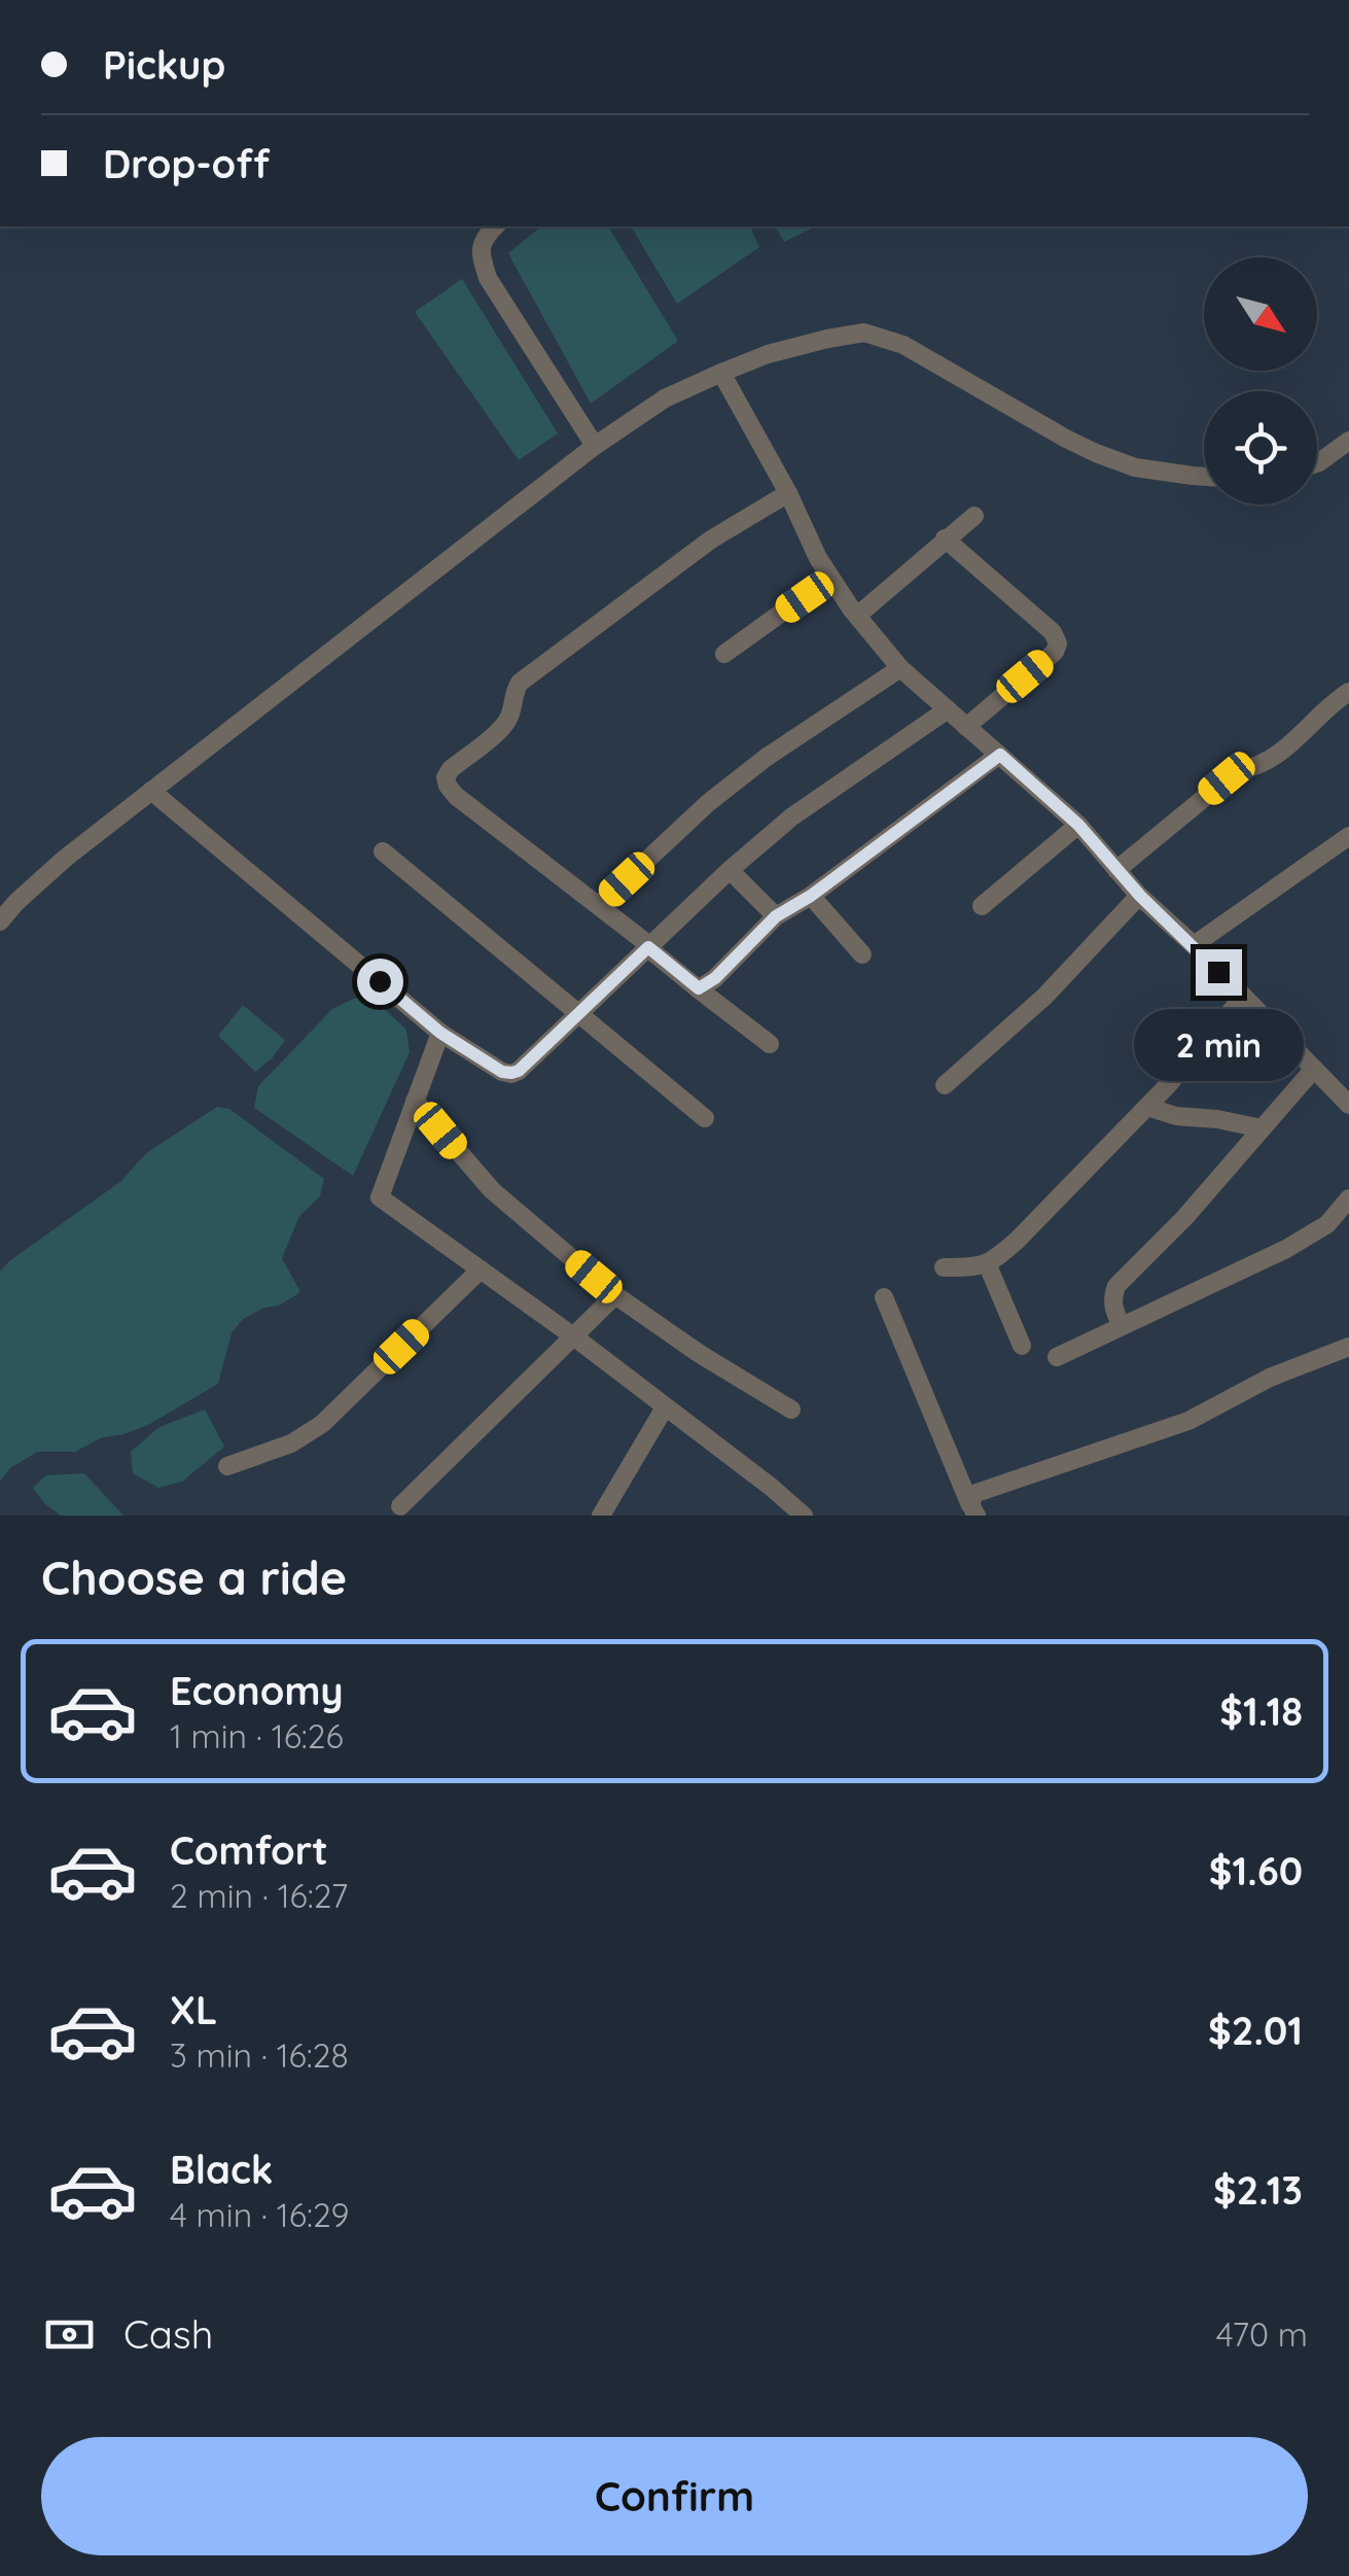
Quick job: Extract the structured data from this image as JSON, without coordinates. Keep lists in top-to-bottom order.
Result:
{
  "north": "bottom right",
  "page": {
    "banner": ["Pickup", "Drop-off"],
    "bubble": "2 min",
    "heading": "Choose a ride",
    "list": [
      {
        "name": "Economy",
        "note": "1 min · 16:26",
        "value": "$1.18"
      },
      {
        "name": "Comfort",
        "note": "2 min · 16:27",
        "value": "$1.60"
      },
      {
        "name": "XL",
        "note": "3 min · 16:28",
        "value": "$2.01"
      },
      {
        "name": "Black",
        "note": "4 min · 16:29",
        "value": "$2.13"
      }
    ],
    "pay": ["Cash", "470 m"],
    "buttons": "Confirm"
  }
}
